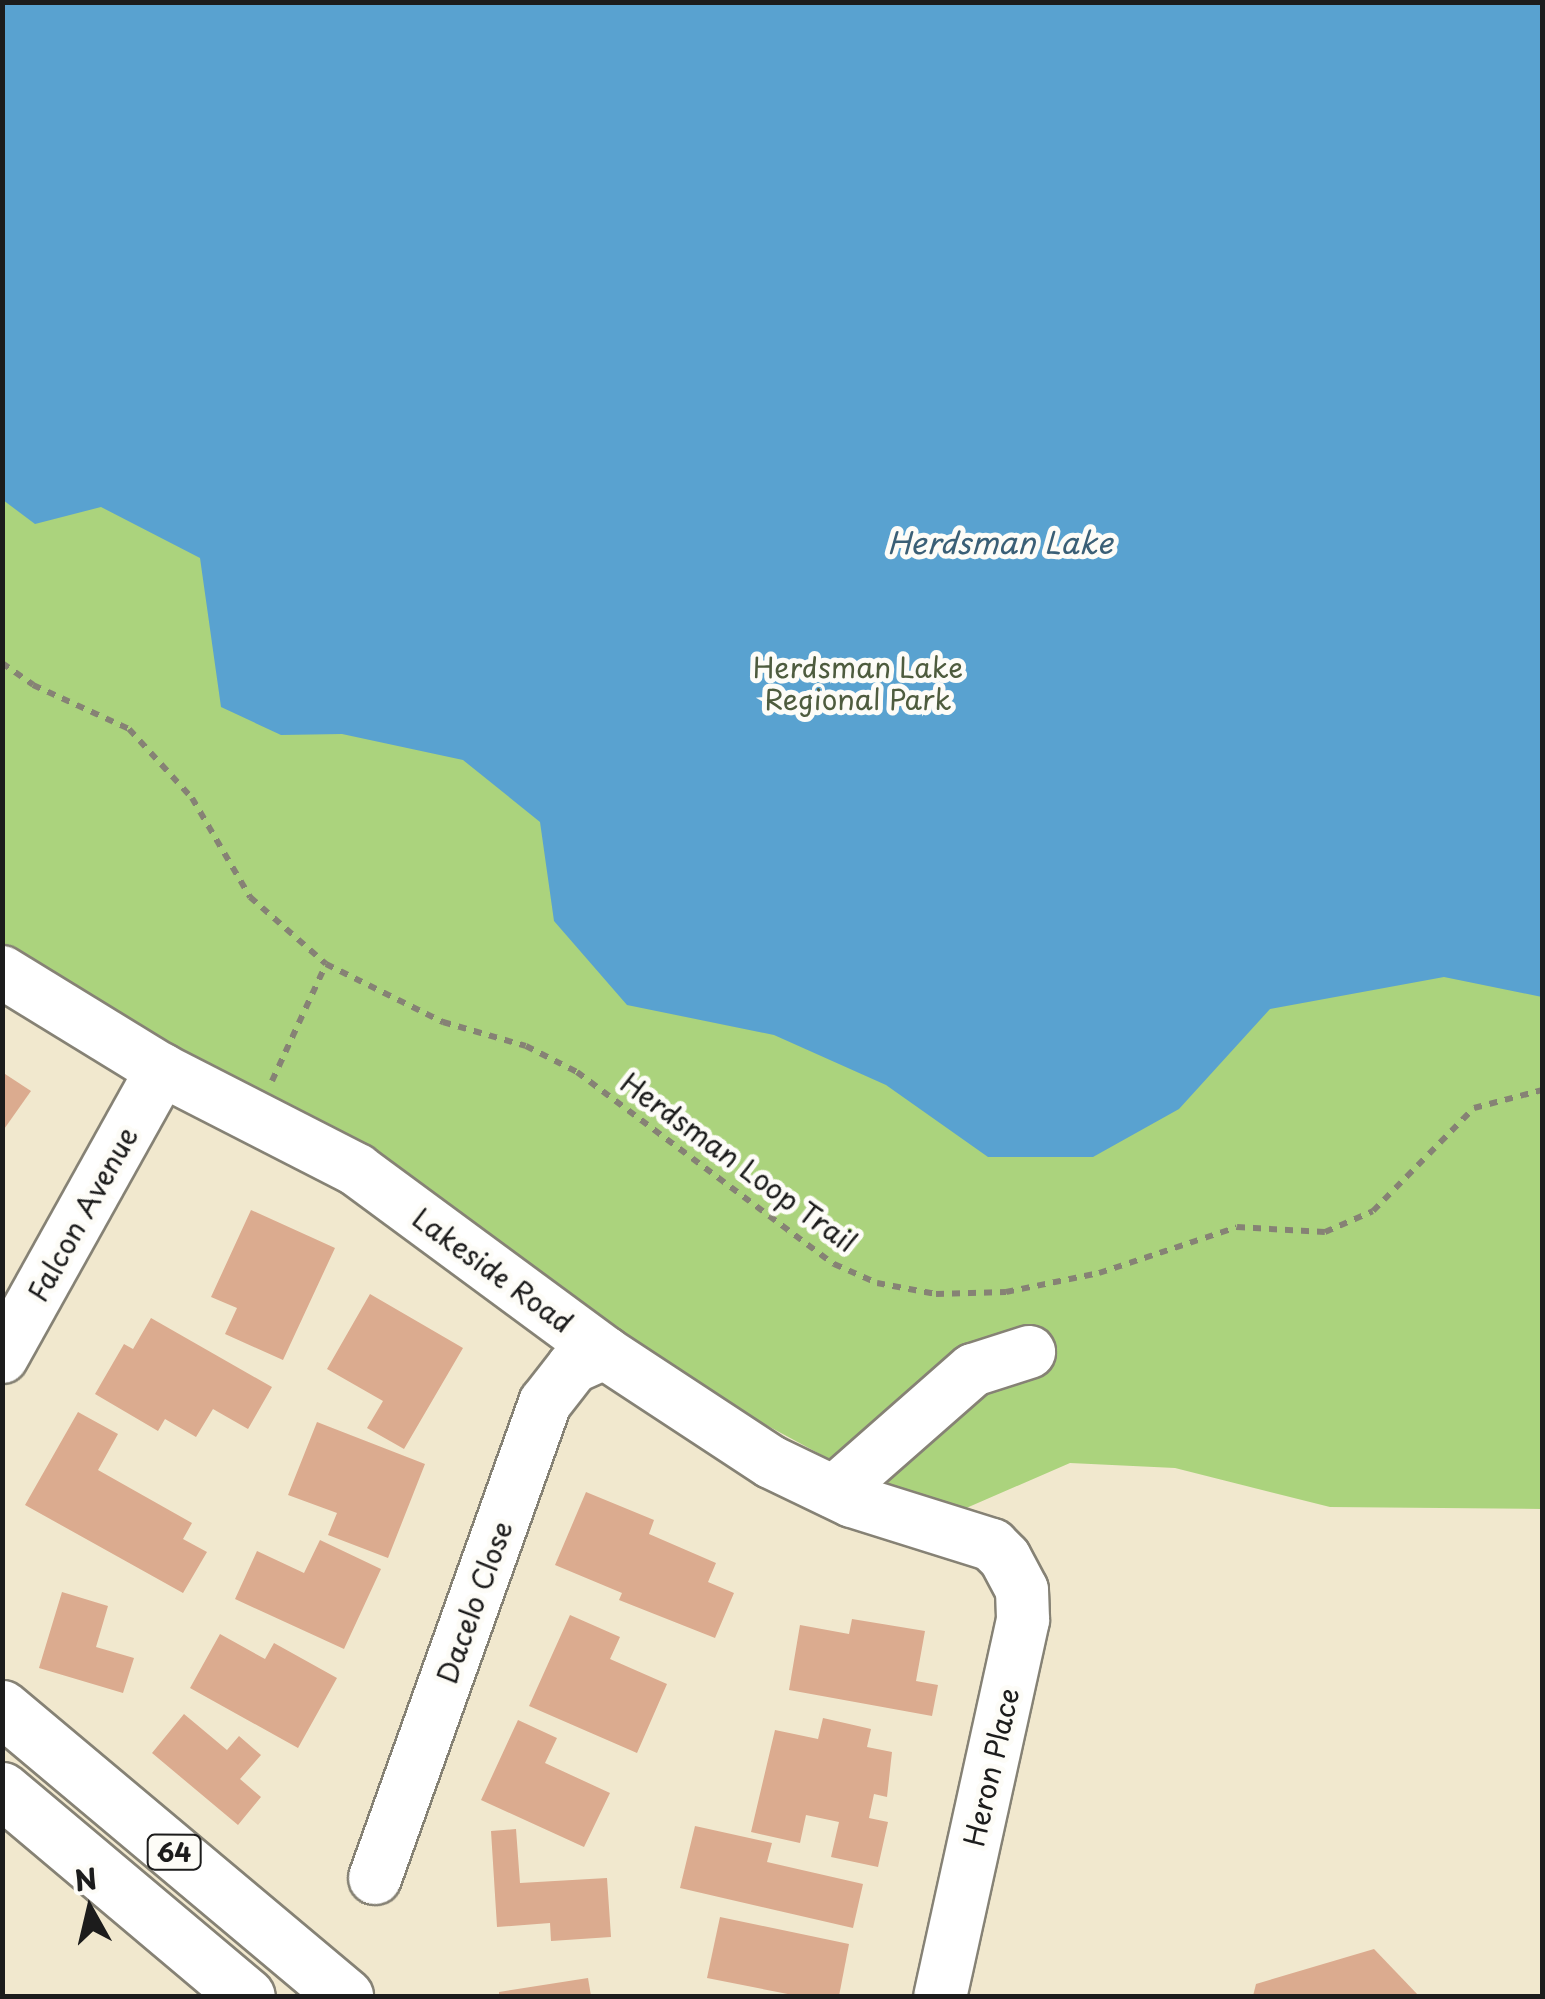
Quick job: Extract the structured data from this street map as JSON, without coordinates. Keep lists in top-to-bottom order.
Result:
{
  "streets": {
    "main road": ["64"],
    "street": [
      "Falcon Avenue",
      "Lakeside Road",
      "Dacelo Close",
      "Heron Place"
    ],
    "path": ["Herdsman Loop Trail"]
  },
  "crossings": [
    ["Falcon Avenue", "Lakeside Road"],
    ["Lakeside Road", "Dacelo Close"],
    ["Lakeside Road", "Heron Place"]
  ],
  "water": ["Herdsman Lake"],
  "parks": ["Herdsman Lake Regional Park"],
  "north": "top"
}
